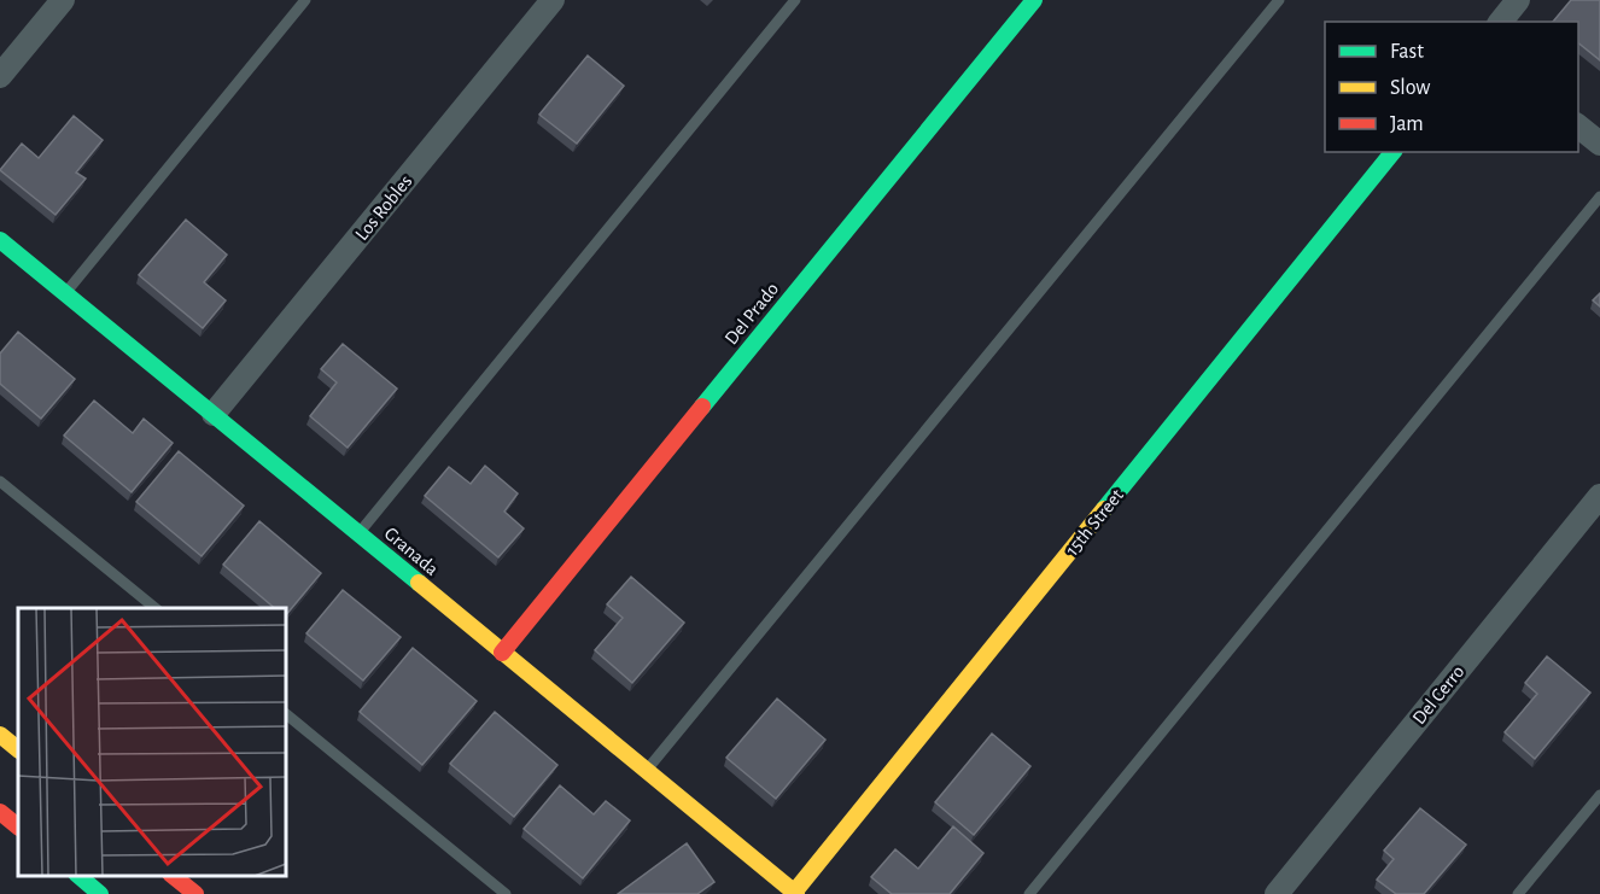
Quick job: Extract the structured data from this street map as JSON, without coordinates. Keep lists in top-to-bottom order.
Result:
{
  "streets": {
    "street": [
      "Los Robles",
      "Del Prado",
      "15th Street",
      "Granada",
      "Del Cerro"
    ]
  },
  "crossings": [
    ["Los Robles", "Granada"],
    ["Del Prado", "Granada"],
    ["15th Street", "Granada"]
  ],
  "legend": ["Fast", "Slow", "Jam"]
}
